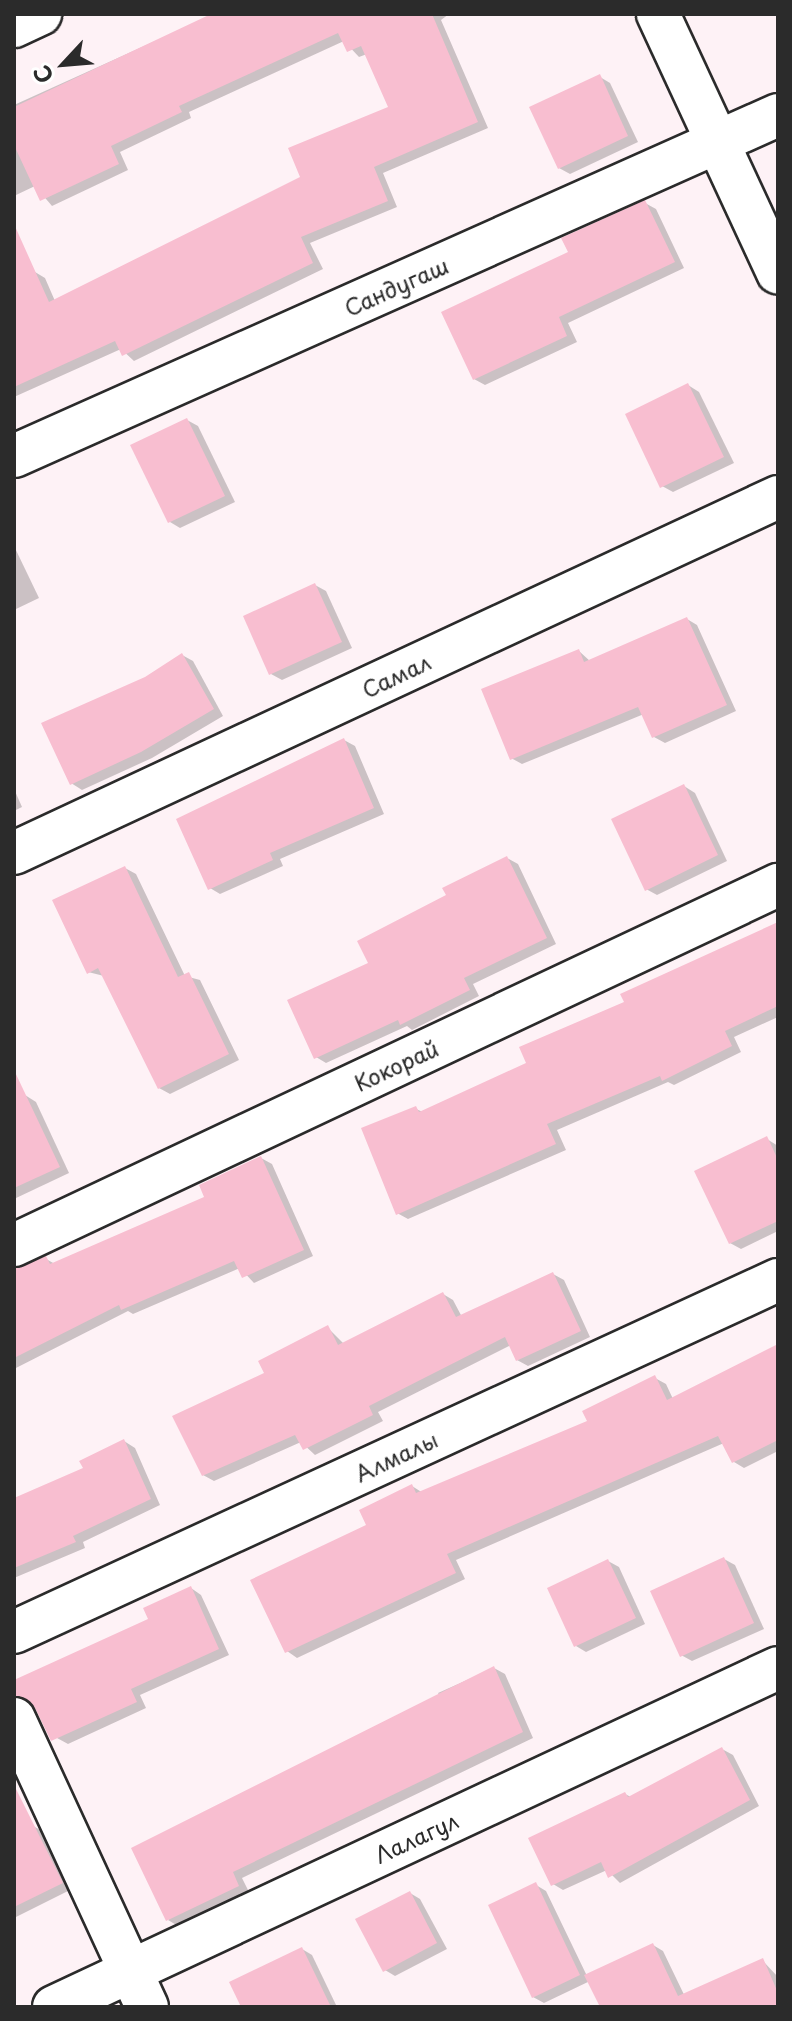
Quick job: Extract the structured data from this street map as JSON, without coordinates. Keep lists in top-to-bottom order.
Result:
{
  "streets": {
    "street": [
      "Сандугаш",
      "Самал",
      "Кокорай",
      "Алмалы",
      "Лалагул"
    ]
  },
  "north": "bottom left"
}
